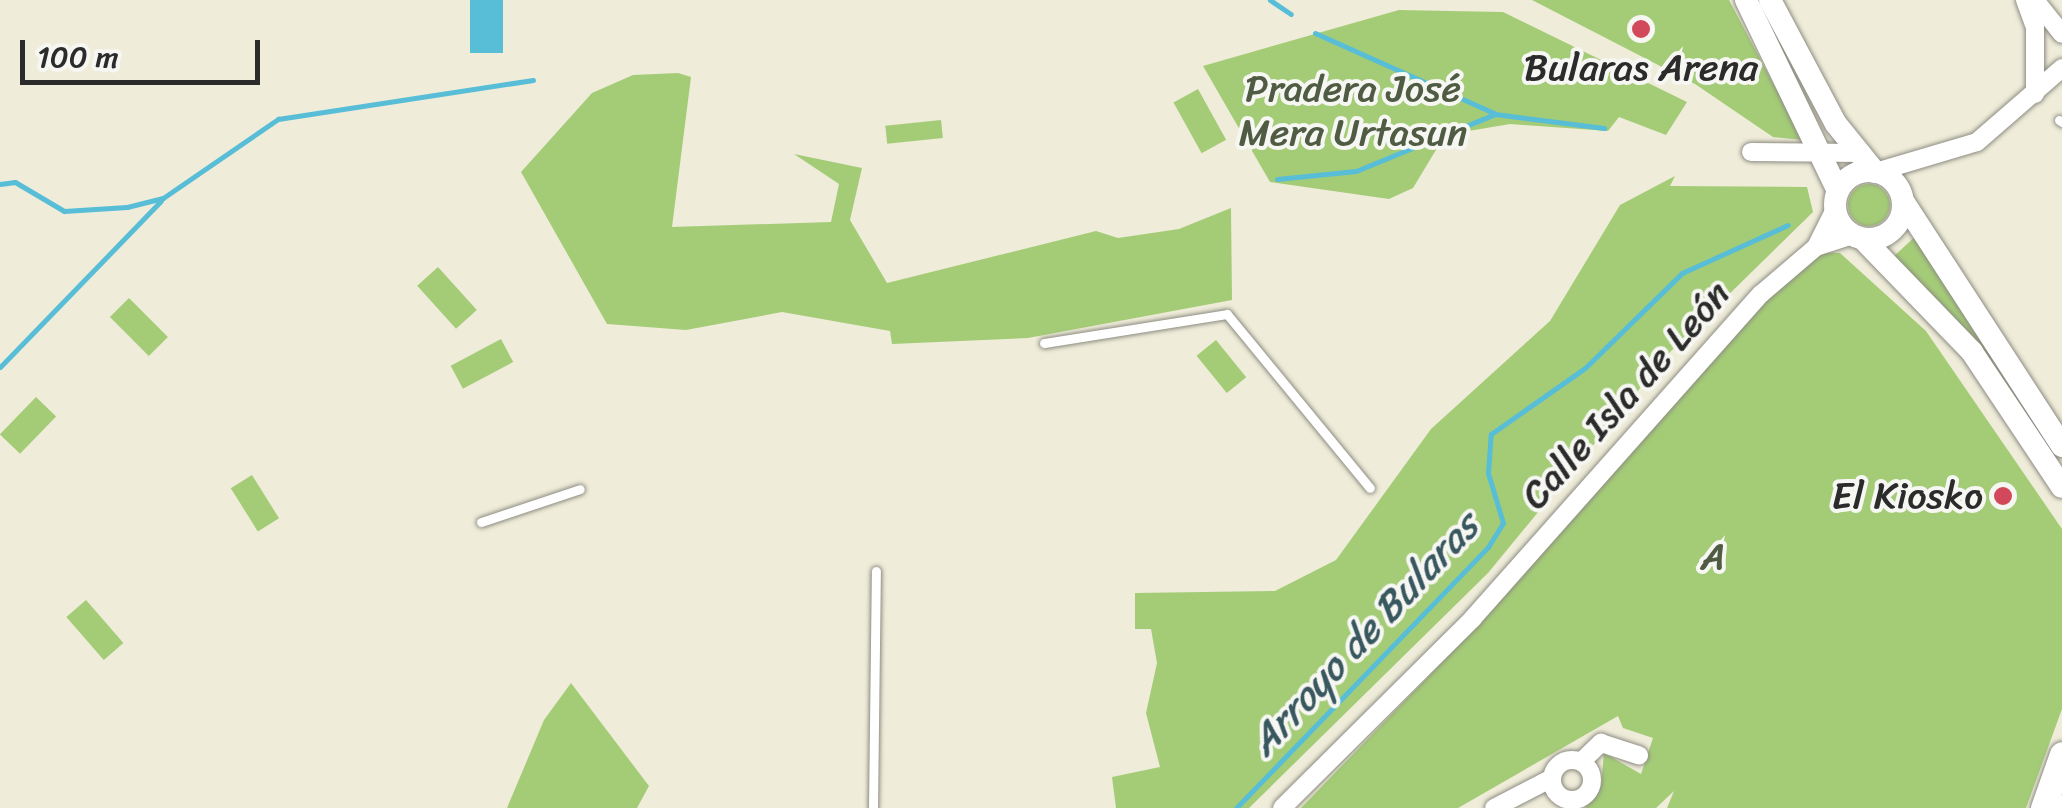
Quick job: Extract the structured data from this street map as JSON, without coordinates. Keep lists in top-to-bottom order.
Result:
{
  "streets": {
    "street": ["Calle Isla de León"]
  },
  "water": ["Arroyo de Bularas"],
  "parks": ["Pradera José Mera Urtasun", "A"],
  "places": ["Bularas Arena", "El Kiosko"],
  "scale_bar": "100 m"
}
